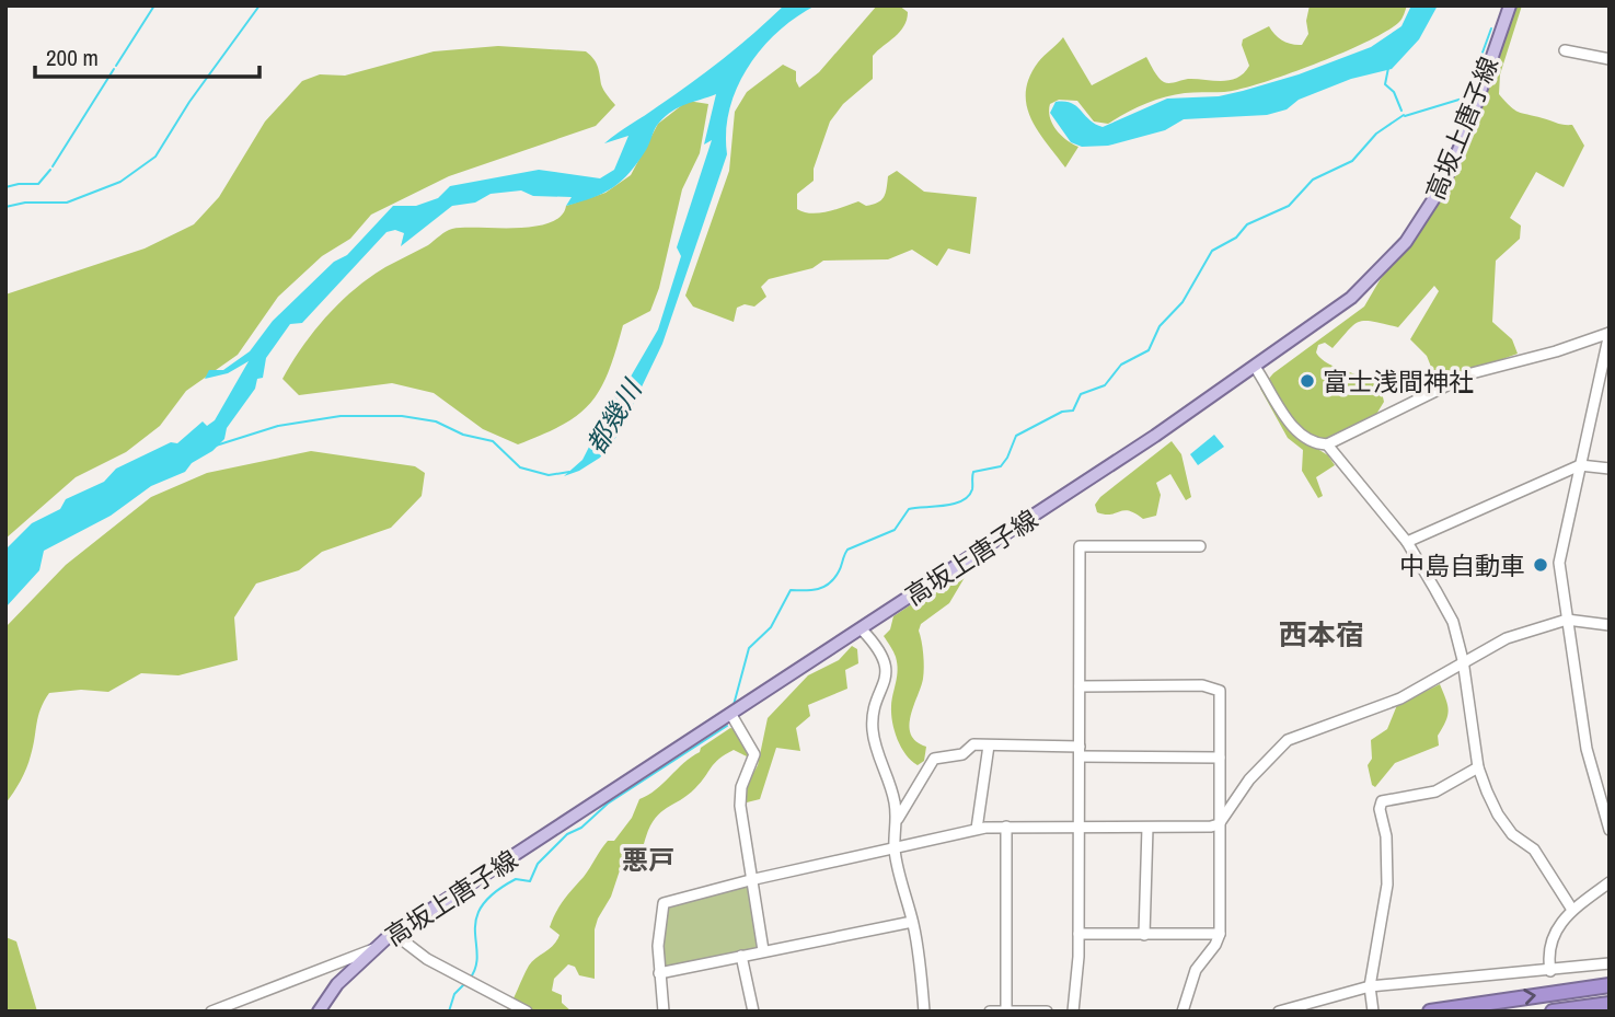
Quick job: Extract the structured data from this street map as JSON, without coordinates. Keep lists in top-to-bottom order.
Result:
{
  "streets": {
    "main road": ["高坂上唐子線"]
  },
  "districts": ["西本宿", "悪戸"],
  "water": ["都幾川"],
  "places": ["富士浅間神社", "中島自動車"],
  "scale_bar": "200 m"
}
